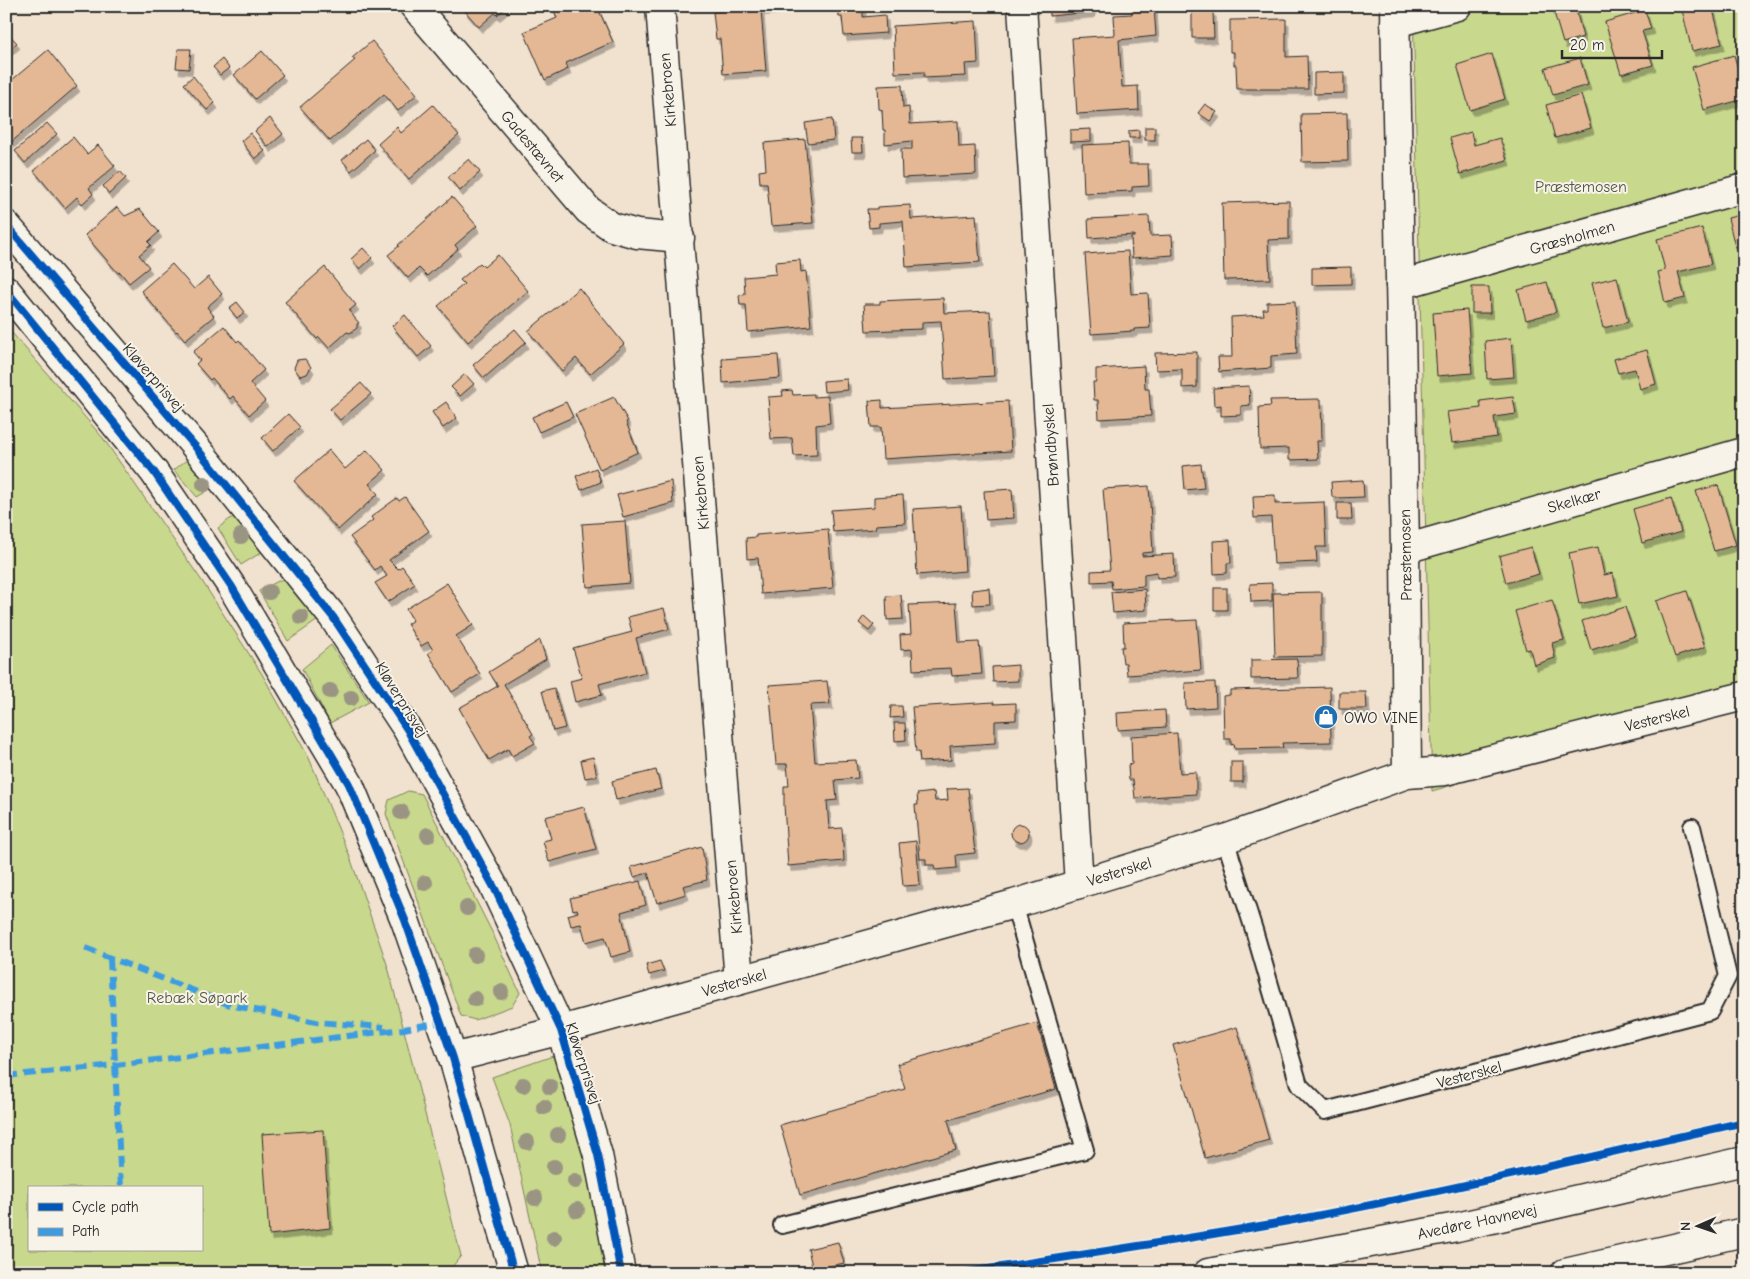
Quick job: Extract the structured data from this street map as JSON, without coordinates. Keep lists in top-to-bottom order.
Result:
{
  "streets": {
    "street": [
      "Kirkebroen",
      "Gadestævnet",
      "Græsholmen",
      "Kløverprisvej",
      "Brøndbyskel",
      "Skelkær",
      "Præstemosen",
      "Vesterskel",
      "Avedøre Havnevej"
    ]
  },
  "crossings": [
    ["Kirkebroen", "Gadestævnet"],
    ["Kirkebroen", "Vesterskel"],
    ["Græsholmen", "Præstemosen"],
    ["Kløverprisvej", "Vesterskel"],
    ["Brøndbyskel", "Vesterskel"],
    ["Skelkær", "Præstemosen"],
    ["Præstemosen", "Vesterskel"]
  ],
  "parks": ["Præstemosen", "Rebæk Søpark"],
  "places": {
    "shop": ["OWO VINE"]
  },
  "legend": ["Cycle path", "Path"],
  "scale_bar": "20 m",
  "north": "left"
}
